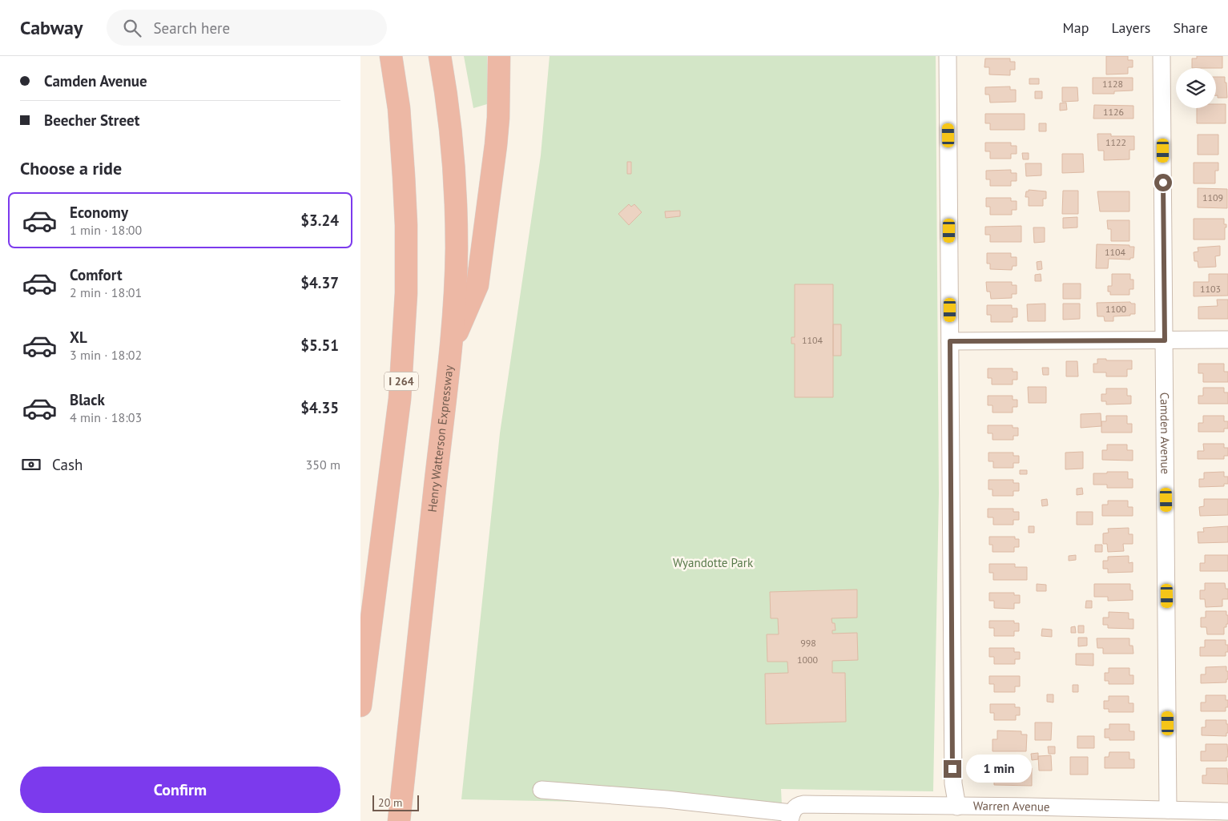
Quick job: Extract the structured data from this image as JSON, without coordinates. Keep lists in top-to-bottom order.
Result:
{
  "streets": {
    "highway": ["I 264", "Henry Watterson Expressway"],
    "street": ["Camden Avenue", "Warren Avenue"]
  },
  "crossings": [
    ["Camden Avenue", "Warren Avenue"]
  ],
  "parks": ["Wyandotte Park"],
  "house_numbers": [
    "1128",
    "1126",
    "1122",
    "1109",
    "1104",
    "1103",
    "1100",
    "1104",
    "998",
    "1000"
  ],
  "scale_bar": "20 m",
  "page": {
    "header": "Cabway",
    "search": "Search here",
    "nav": ["Map", "Layers", "Share"],
    "banner": ["Camden Avenue", "Beecher Street"],
    "heading": "Choose a ride",
    "list": [
      {
        "name": "Economy",
        "note": "1 min · 18:00",
        "value": "$3.24"
      },
      {
        "name": "Comfort",
        "note": "2 min · 18:01",
        "value": "$4.37"
      },
      {
        "name": "XL",
        "note": "3 min · 18:02",
        "value": "$5.51"
      },
      {
        "name": "Black",
        "note": "4 min · 18:03",
        "value": "$4.35"
      }
    ],
    "pay": ["Cash", "350 m"],
    "bubble": "1 min",
    "buttons": "Confirm",
    "scale": "20 m"
  }
}
